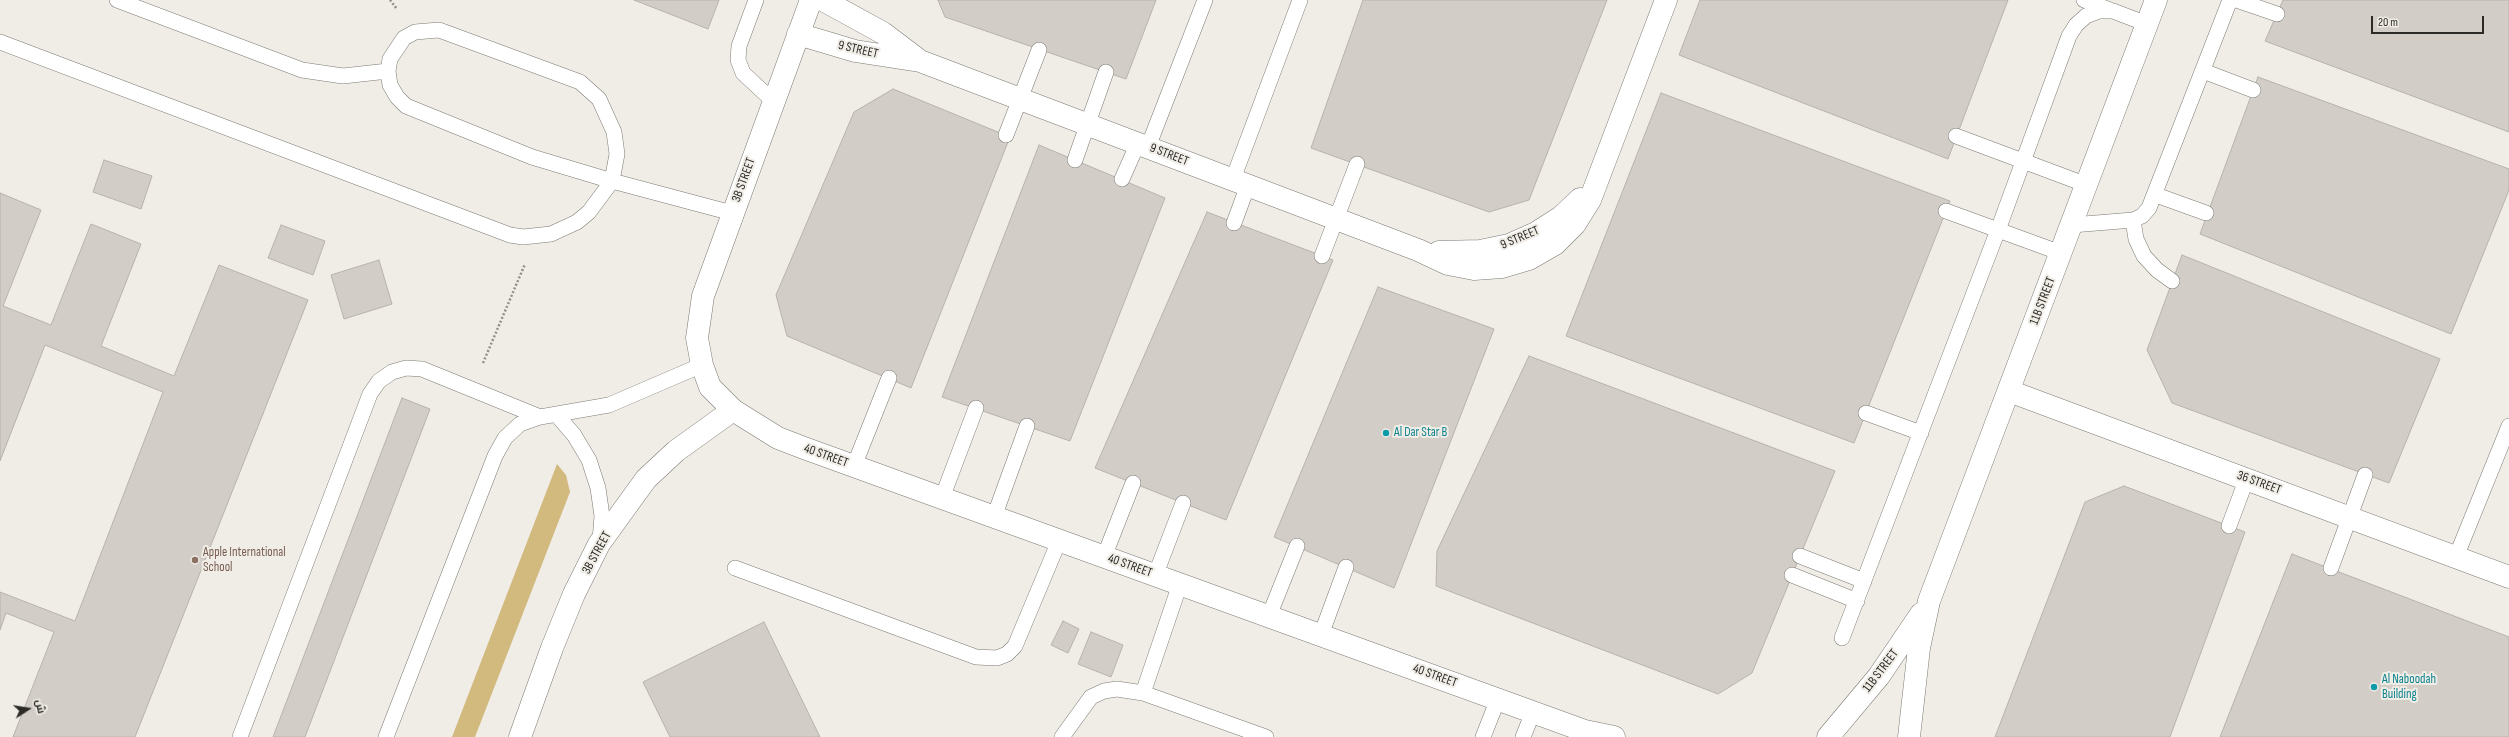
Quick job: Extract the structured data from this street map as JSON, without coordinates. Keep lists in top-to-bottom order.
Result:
{
  "streets": {
    "street": [
      "9 STREET",
      "3B STREET",
      "11B STREET",
      "40 STREET",
      "36 STREET"
    ]
  },
  "crossings": [
    ["9 STREET", "3B STREET"],
    ["3B STREET", "40 STREET"],
    ["11B STREET", "36 STREET"]
  ],
  "places": ["Al Dar Star B", "Apple International School", "Al Naboodah Building"],
  "scale_bar": "20 m",
  "north": "right"
}
